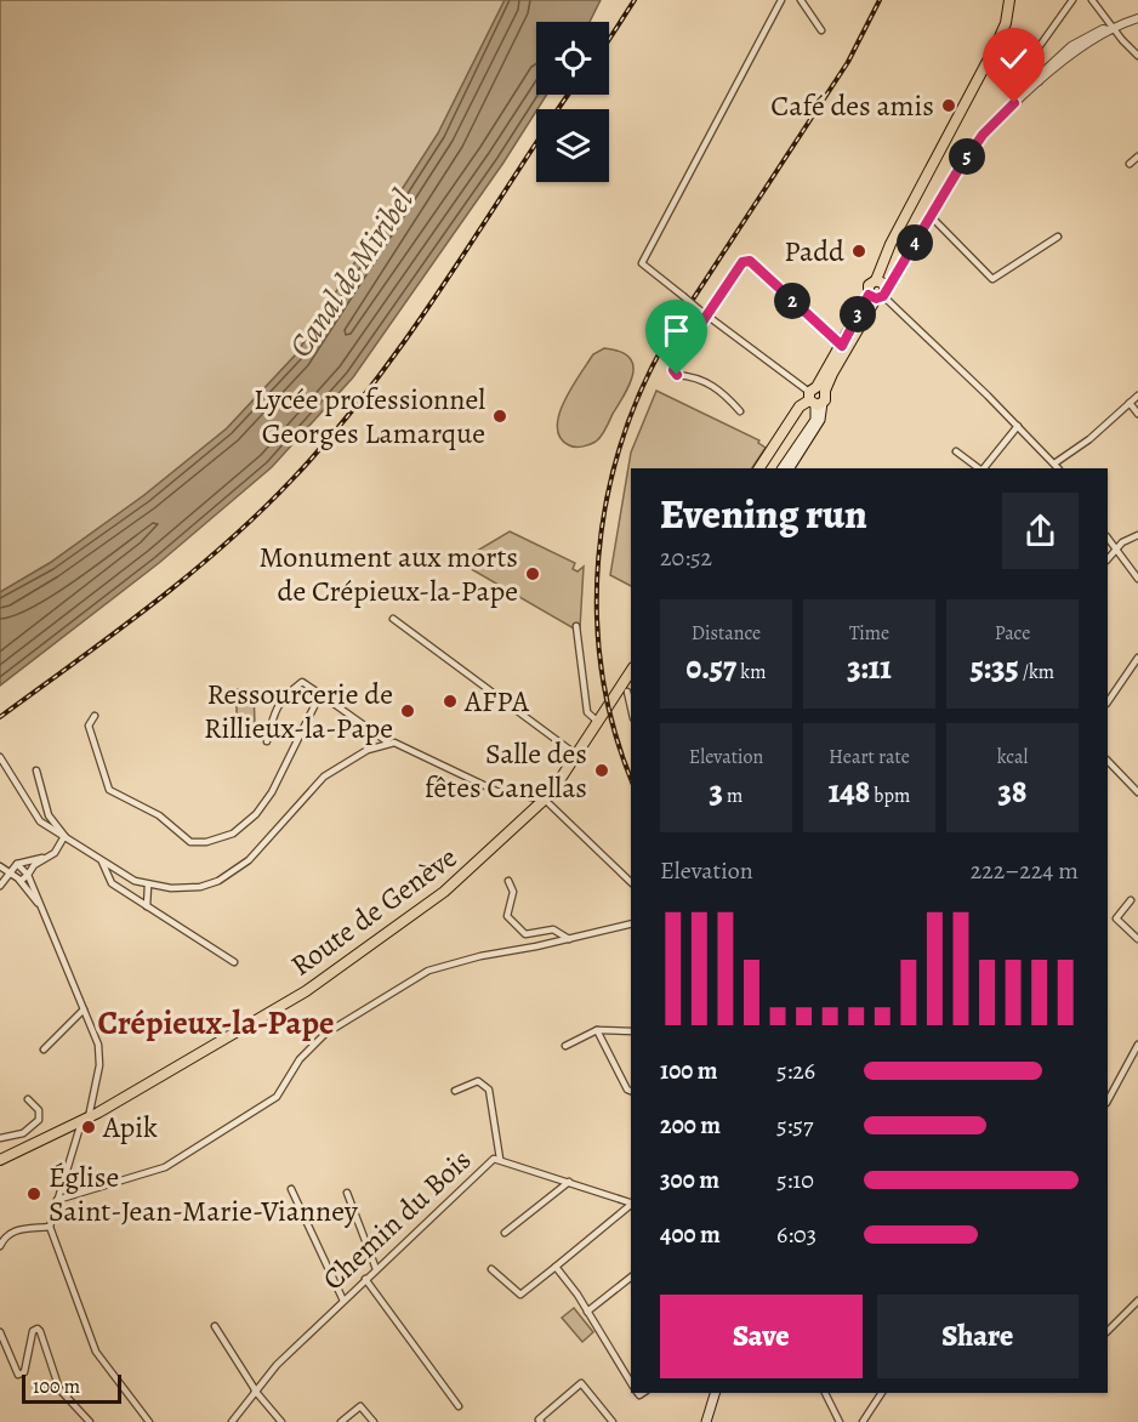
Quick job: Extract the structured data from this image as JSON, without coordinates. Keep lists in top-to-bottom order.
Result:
{
  "streets": {
    "main road": ["Route de Genève"],
    "street": ["Chemin du Bois"]
  },
  "districts": ["Crépieux-la-Pape"],
  "water": ["Canal de Miribel"],
  "places": [
    "Café des amis",
    "Padd",
    "Lycée professionnel Georges Lamarque",
    "Monument aux morts de Crépieux-la-Pape",
    "AFPA",
    "Ressourcerie de Rillieux-la-Pape",
    "Salle des fêtes Canellas",
    "Apik",
    "Église Saint-Jean-Marie-Vianney"
  ],
  "scale_bar": "100 m",
  "page": {
    "pins": [
      "5",
      "4",
      "2",
      "3"
    ],
    "heading": ["Evening run", "20:52"],
    "stats": [
      ["Distance", "0.57 km"],
      ["Time", "3:11"],
      ["Pace", "5:35 /km"],
      ["Elevation", "3 m"],
      ["Heart rate", "148 bpm"],
      ["kcal", "38"]
    ],
    "chart": ["Elevation", "222–224 m"],
    "list": [
      {
        "name": "100 m",
        "note": "5:26"
      },
      {
        "name": "200 m",
        "note": "5:57"
      },
      {
        "name": "300 m",
        "note": "5:10"
      },
      {
        "name": "400 m",
        "note": "6:03"
      }
    ],
    "buttons": ["Save", "Share"],
    "scale": "100 m"
  }
}
